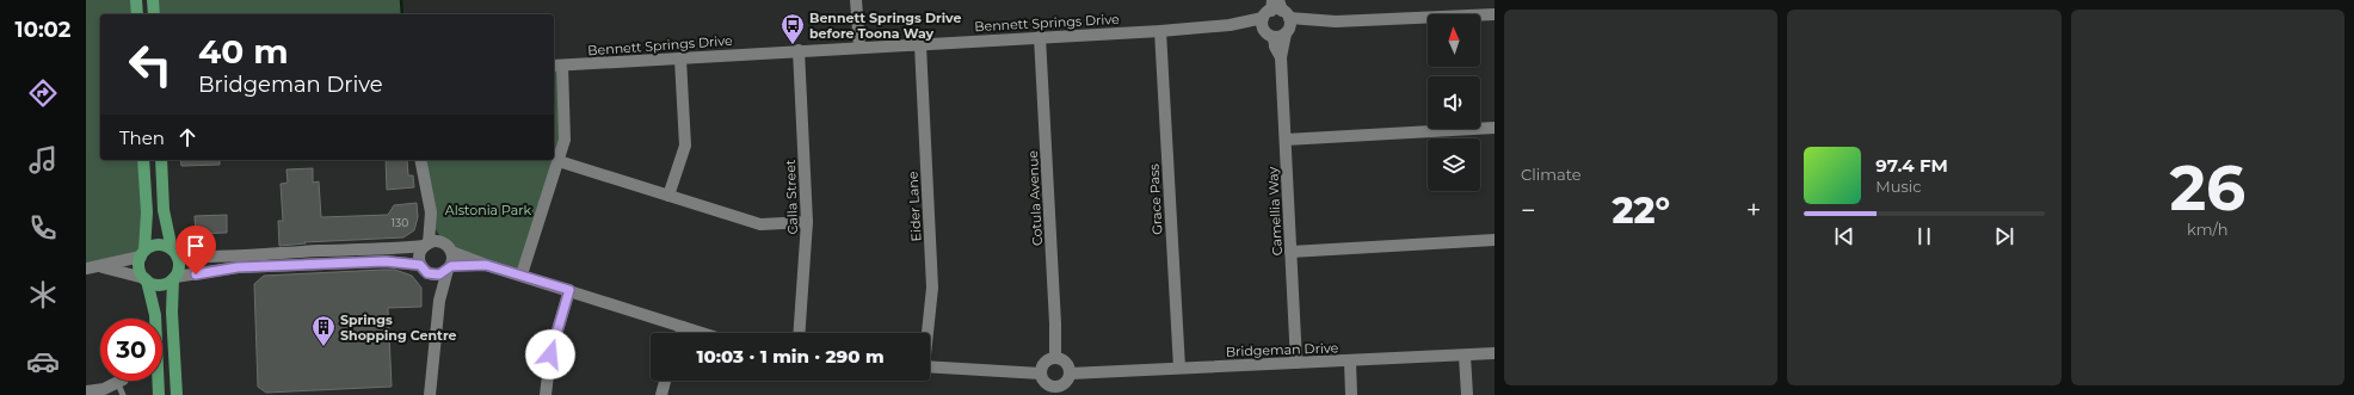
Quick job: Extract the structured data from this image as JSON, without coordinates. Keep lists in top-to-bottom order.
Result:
{
  "streets": {
    "street": [
      "Bennett Springs Drive",
      "Calla Street",
      "Cotula Avenue",
      "Grace Pass",
      "Eider Lane",
      "Camellia Way",
      "Bridgeman Drive"
    ]
  },
  "crossings": [
    ["Bennett Springs Drive", "Calla Street"],
    ["Bennett Springs Drive", "Cotula Avenue"],
    ["Bennett Springs Drive", "Grace Pass"],
    ["Bennett Springs Drive", "Eider Lane"],
    ["Bennett Springs Drive", "Camellia Way"],
    ["Cotula Avenue", "Bridgeman Drive"],
    ["Grace Pass", "Bridgeman Drive"],
    ["Camellia Way", "Bridgeman Drive"]
  ],
  "parks": ["Alstonia Park"],
  "places": {
    "bus stop": ["Bennett Springs Drive before Toona Way"],
    "building": ["Springs Shopping Centre"]
  },
  "house_numbers": ["130"],
  "north": "top",
  "page": {
    "tabs": "10:02",
    "tile": [
      "Climate",
      ["26", "km/h"]
    ],
    "turn": ["40 m", "Bridgeman Drive"],
    "then": "Then",
    "song": ["97.4 FM", "Music"],
    "heat": ["−", "22°", "+"],
    "limit": "30",
    "trip": "10:03 · 1 min · 290 m"
  }
}
